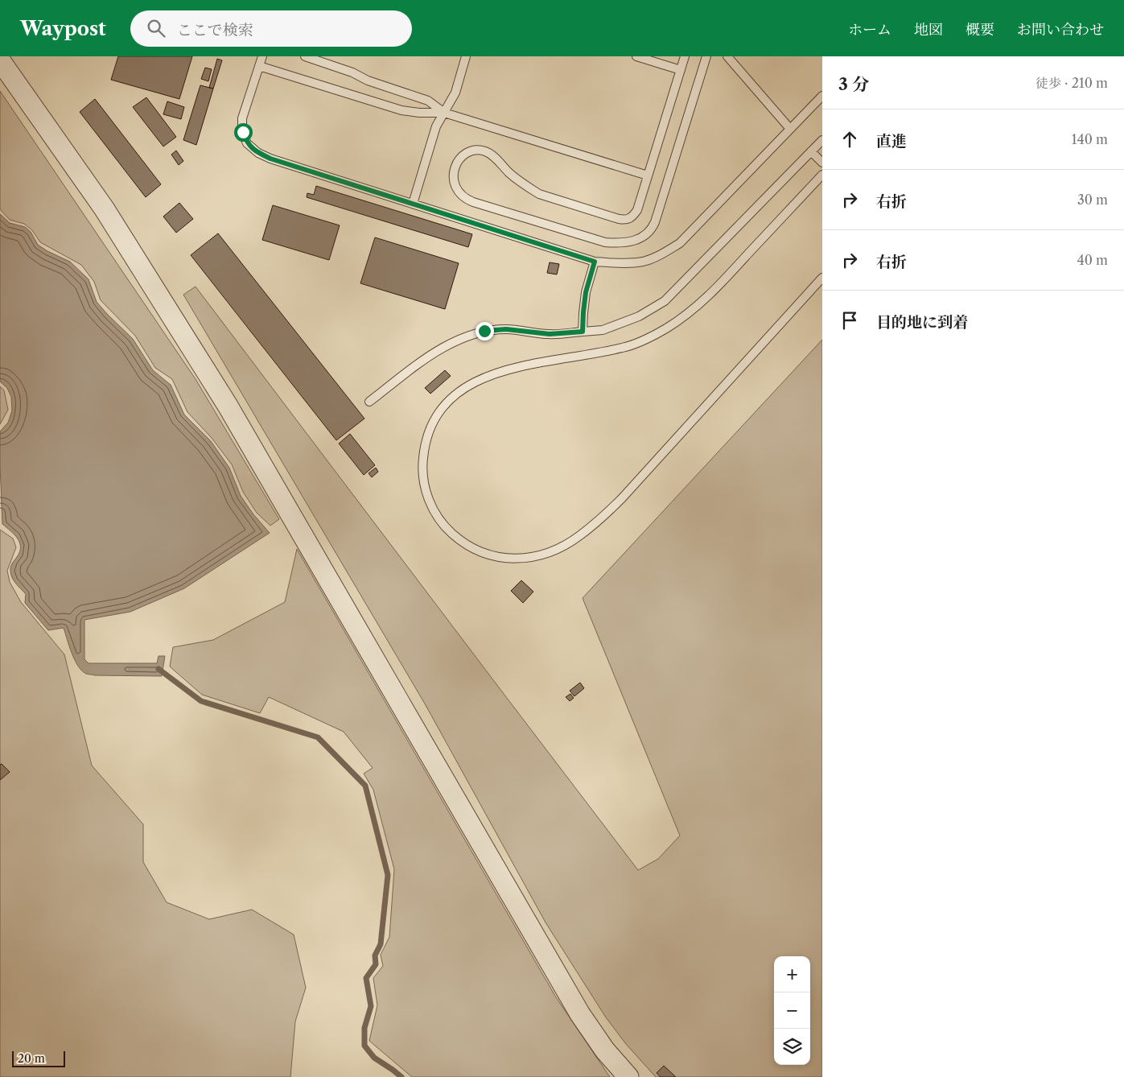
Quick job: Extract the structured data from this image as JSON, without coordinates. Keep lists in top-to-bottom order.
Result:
{
  "scale_bar": "20 m",
  "page": {
    "header": "Waypost",
    "search": "ここで検索",
    "nav": [
      "ホーム",
      "地図",
      "概要",
      "お問い合わせ"
    ],
    "heading": ["3 分", "徒歩 · 210 m"],
    "list": [
      ["直進", "140 m"],
      ["右折", "30 m"],
      ["右折", "40 m"],
      "目的地に到着"
    ],
    "map_buttons": ["+", "−"],
    "scale": "20 m"
  }
}
